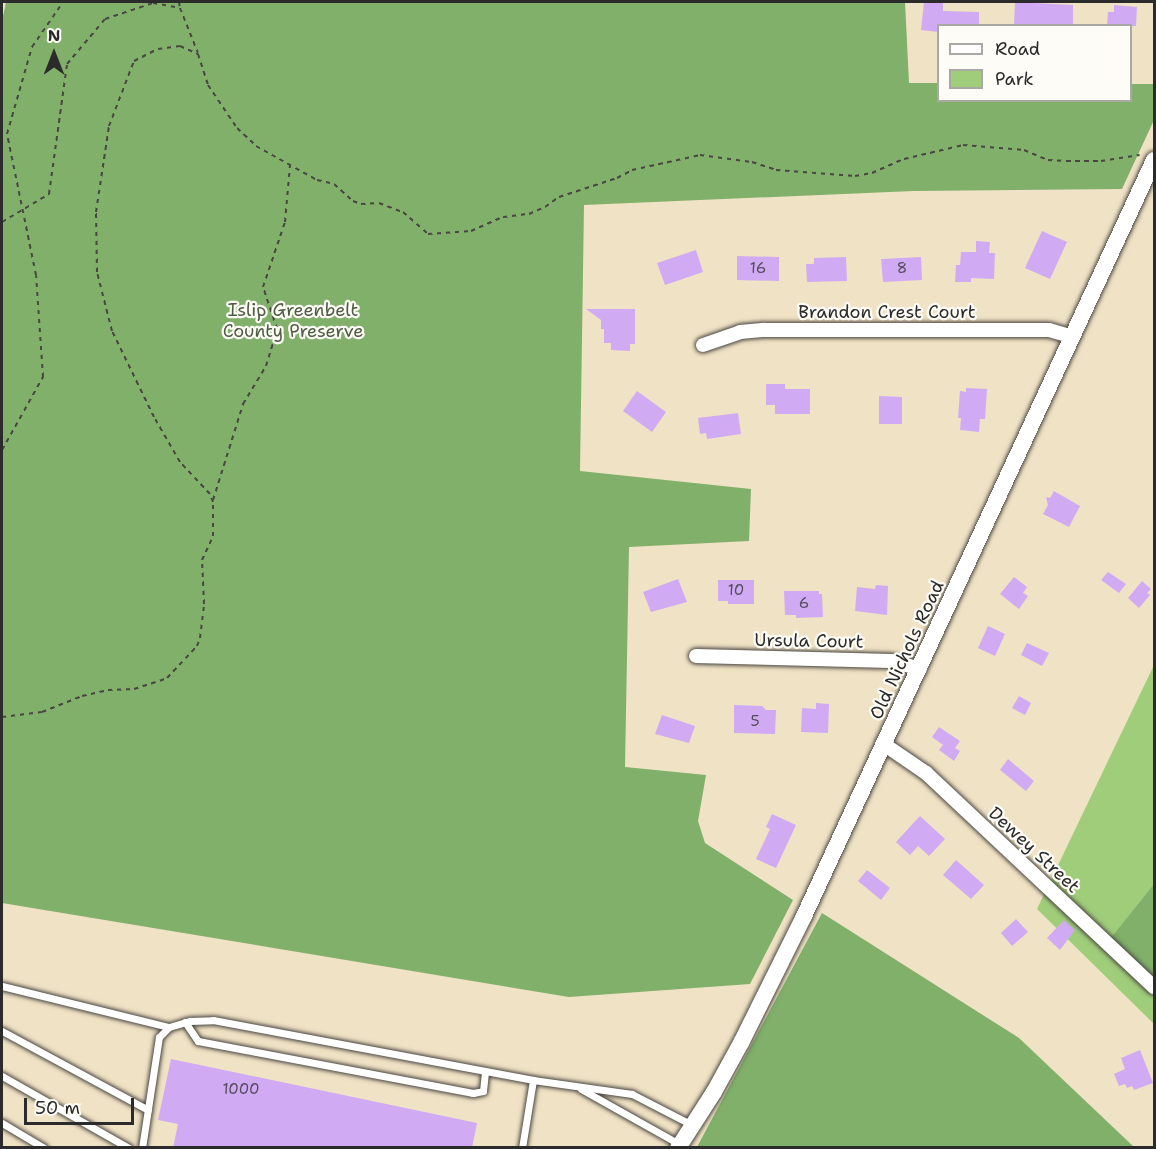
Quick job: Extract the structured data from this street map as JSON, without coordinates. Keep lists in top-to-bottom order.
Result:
{
  "streets": {
    "street": [
      "Brandon Crest Court",
      "Ursula Court",
      "Old Nichols Road",
      "Dewey Street"
    ]
  },
  "crossings": [
    ["Brandon Crest Court", "Old Nichols Road"],
    ["Ursula Court", "Old Nichols Road"],
    ["Old Nichols Road", "Dewey Street"]
  ],
  "parks": ["Islip Greenbelt County Preserve"],
  "house_numbers": [
    "16",
    "8",
    "10",
    "6",
    "5",
    "1000"
  ],
  "legend": ["Road", "Park"],
  "scale_bar": "50 m",
  "north": "top"
}
